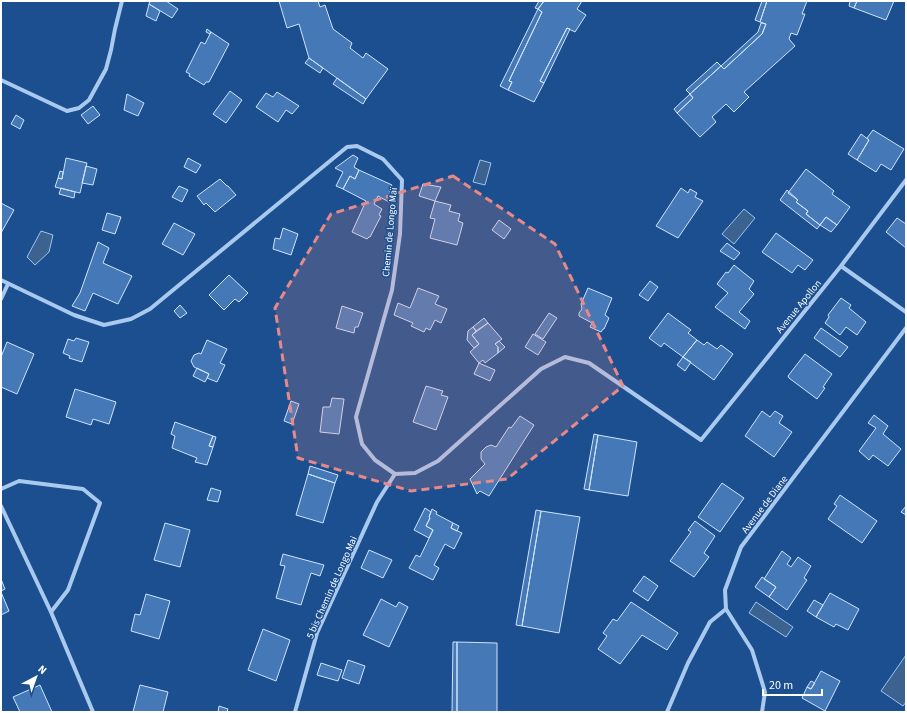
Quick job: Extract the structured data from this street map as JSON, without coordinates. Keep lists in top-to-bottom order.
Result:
{
  "streets": {
    "street": [
      "Chemin de Longo Maï",
      "Avenue Apollon",
      "Avenue de Diane",
      "5 bis Chemin de Longo Mai"
    ]
  },
  "crossings": [
    ["Chemin de Longo Maï", "Avenue Apollon"],
    ["Chemin de Longo Maï", "5 bis Chemin de Longo Mai"],
    ["Avenue Apollon", "5 bis Chemin de Longo Mai"]
  ],
  "scale_bar": "20 m",
  "north": "top right"
}
